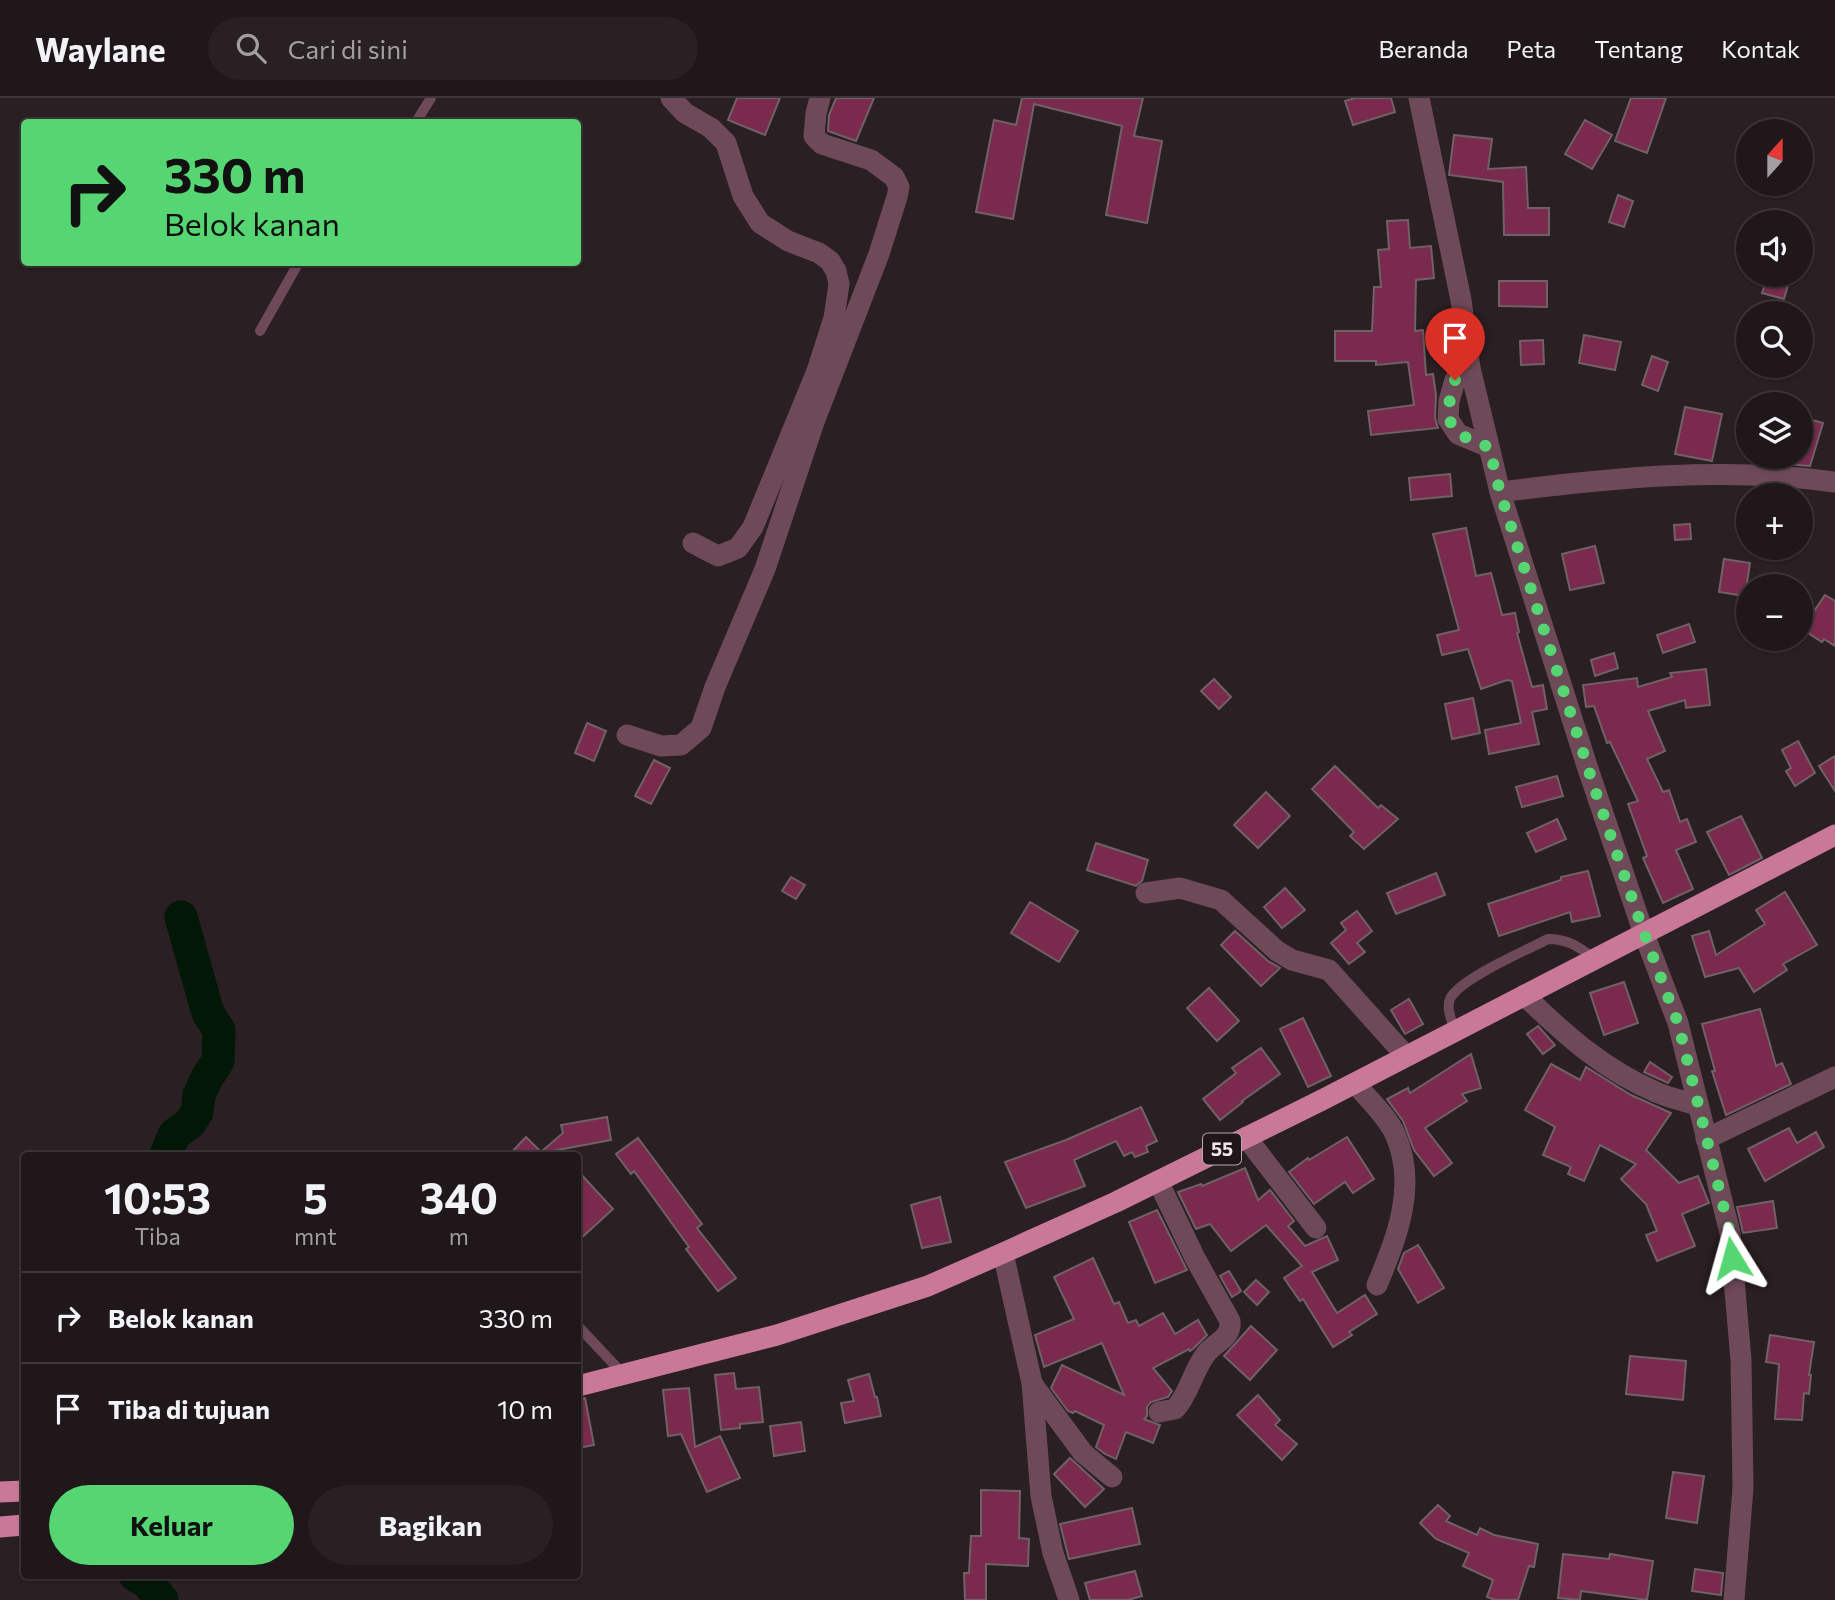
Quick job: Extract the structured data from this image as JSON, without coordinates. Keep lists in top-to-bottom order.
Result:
{
  "streets": {
    "highway": ["55"]
  },
  "north": "top",
  "page": {
    "header": "Waylane",
    "search": "Cari di sini",
    "nav": [
      "Beranda",
      "Peta",
      "Tentang",
      "Kontak"
    ],
    "map_buttons": ["+", "−"],
    "turn": ["330 m", "Belok kanan"],
    "eta": [
      "10:53",
      "Tiba",
      "5",
      "mnt",
      "340",
      "m"
    ],
    "list": [
      {
        "name": "Belok kanan",
        "value": "330 m"
      },
      {
        "name": "Tiba di tujuan",
        "value": "10 m"
      }
    ],
    "buttons": ["Keluar", "Bagikan"]
  }
}
